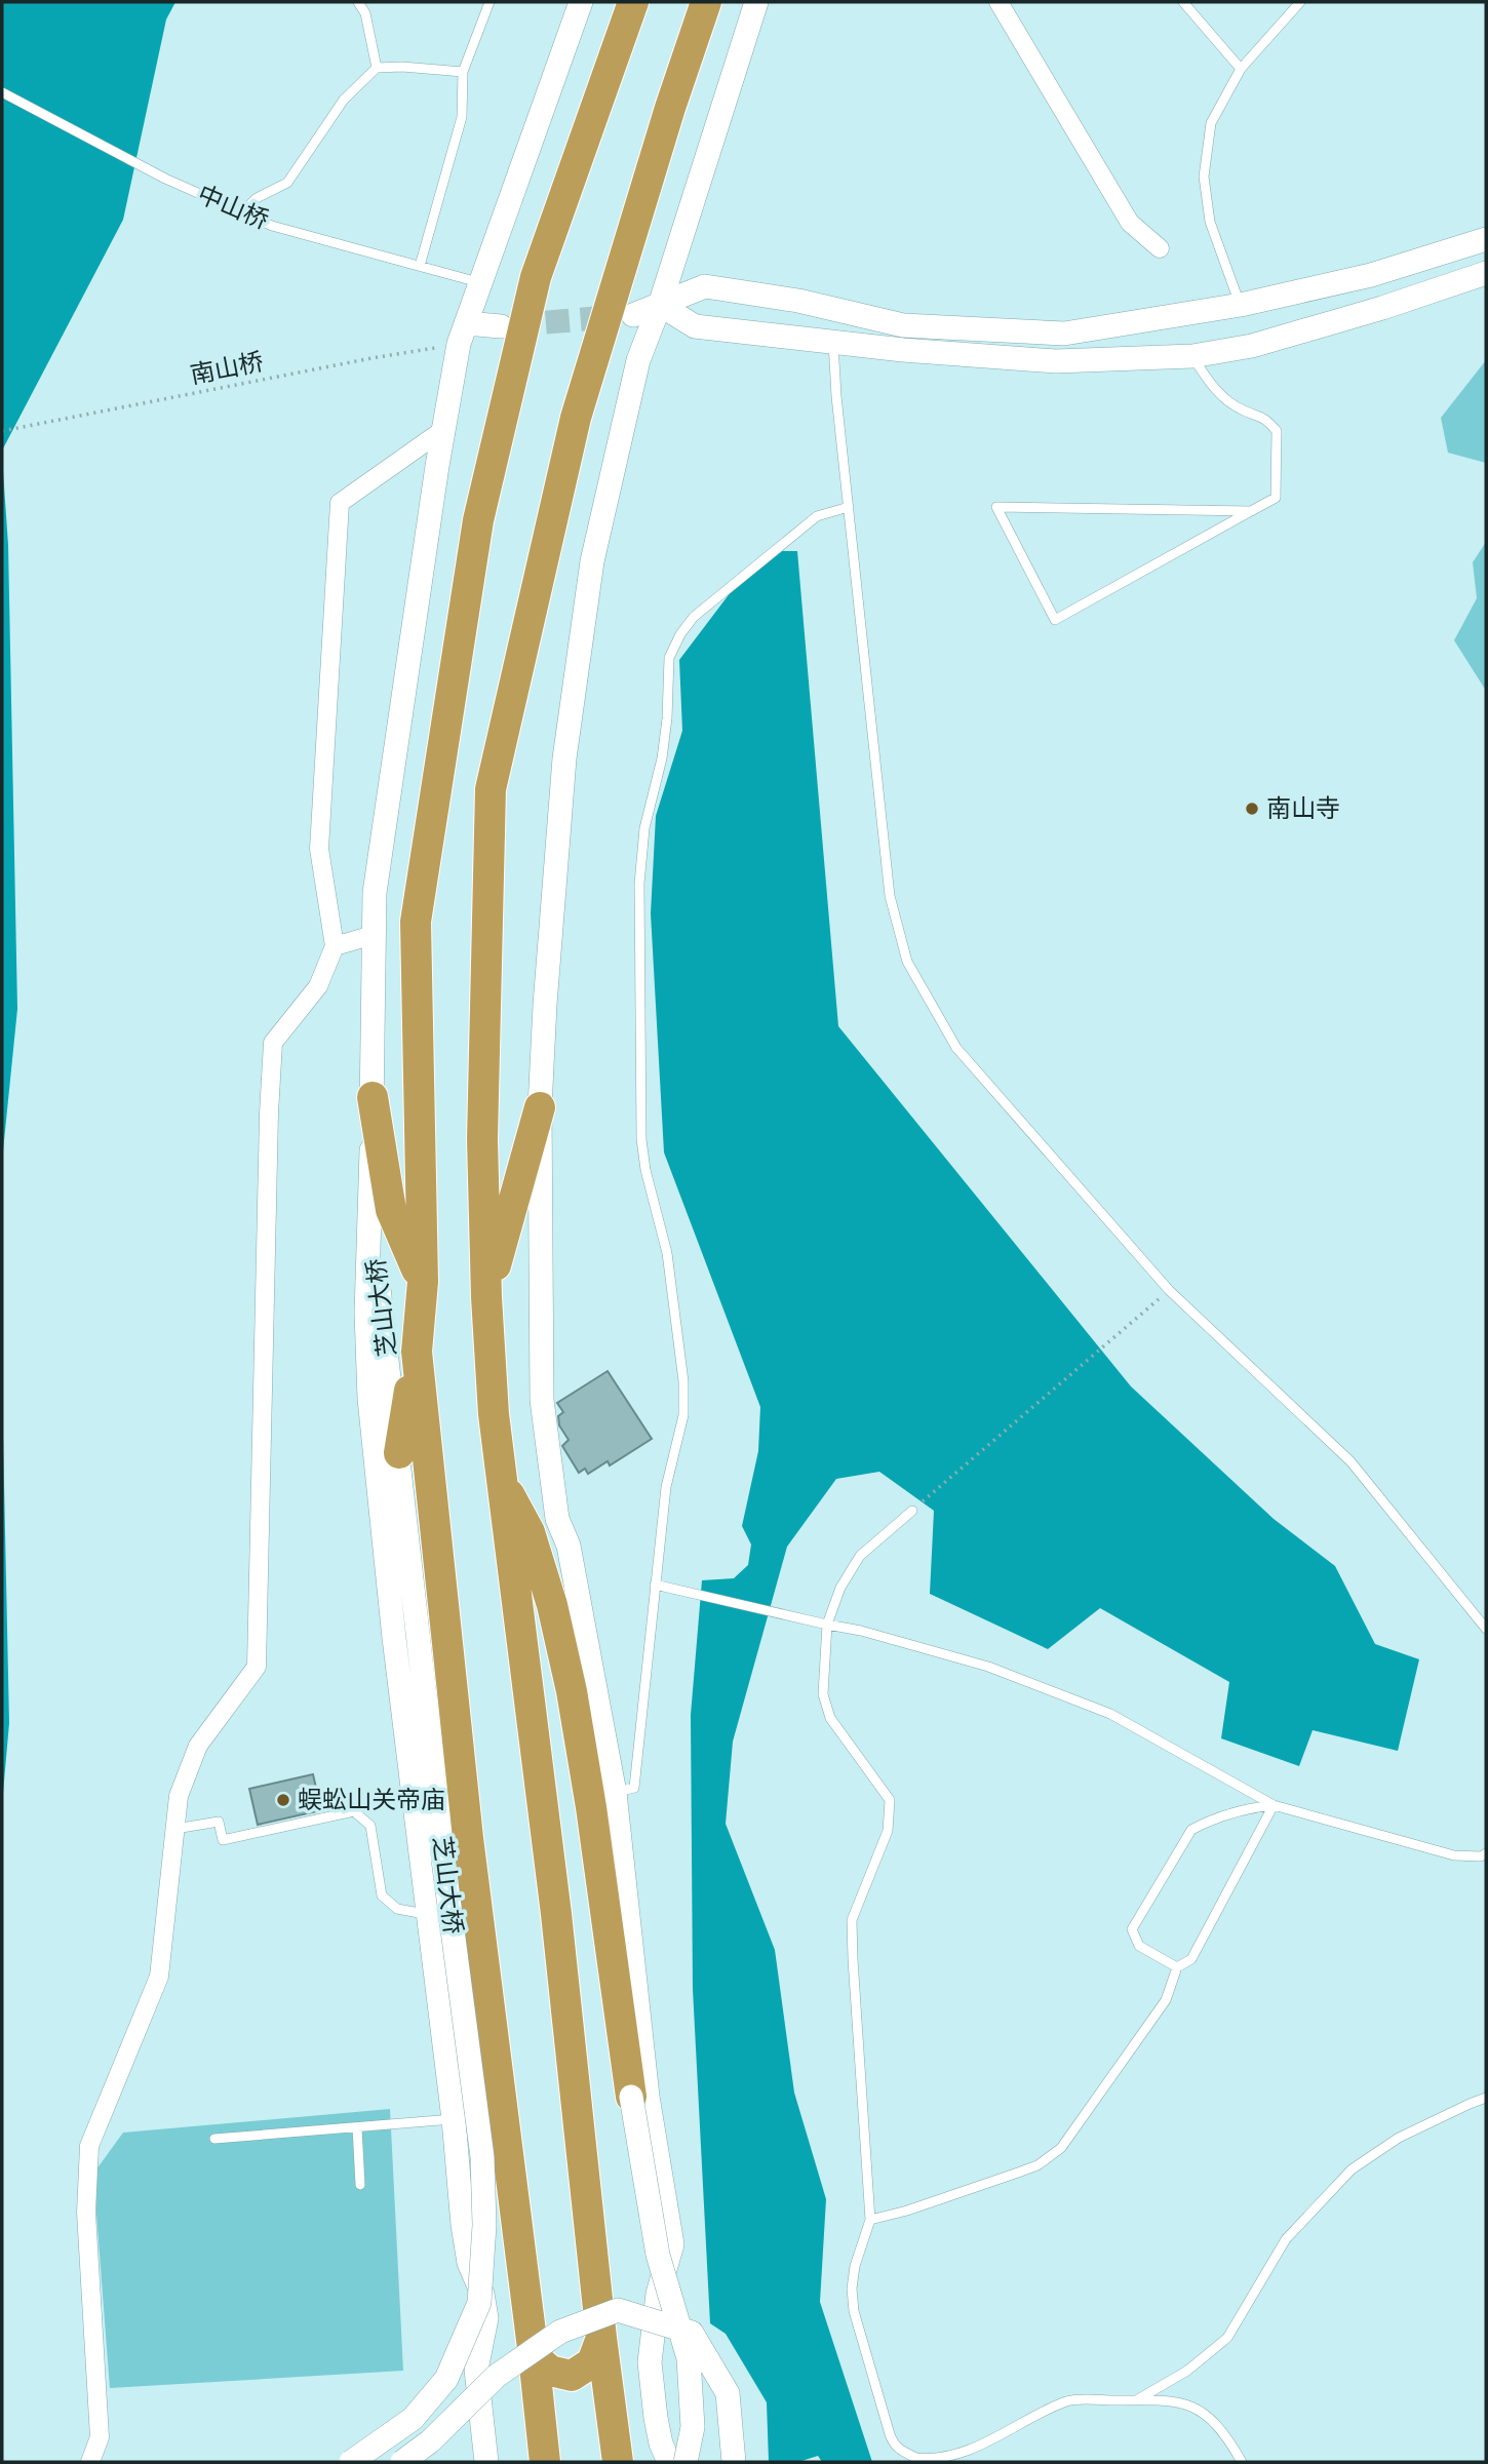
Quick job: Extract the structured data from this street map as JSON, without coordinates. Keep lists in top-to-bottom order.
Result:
{
  "streets": {
    "street": ["芝山大桥"],
    "lane": ["中山桥"],
    "path": ["南山桥"]
  },
  "places": ["南山寺", "蜈蚣山关帝庙"]
}
